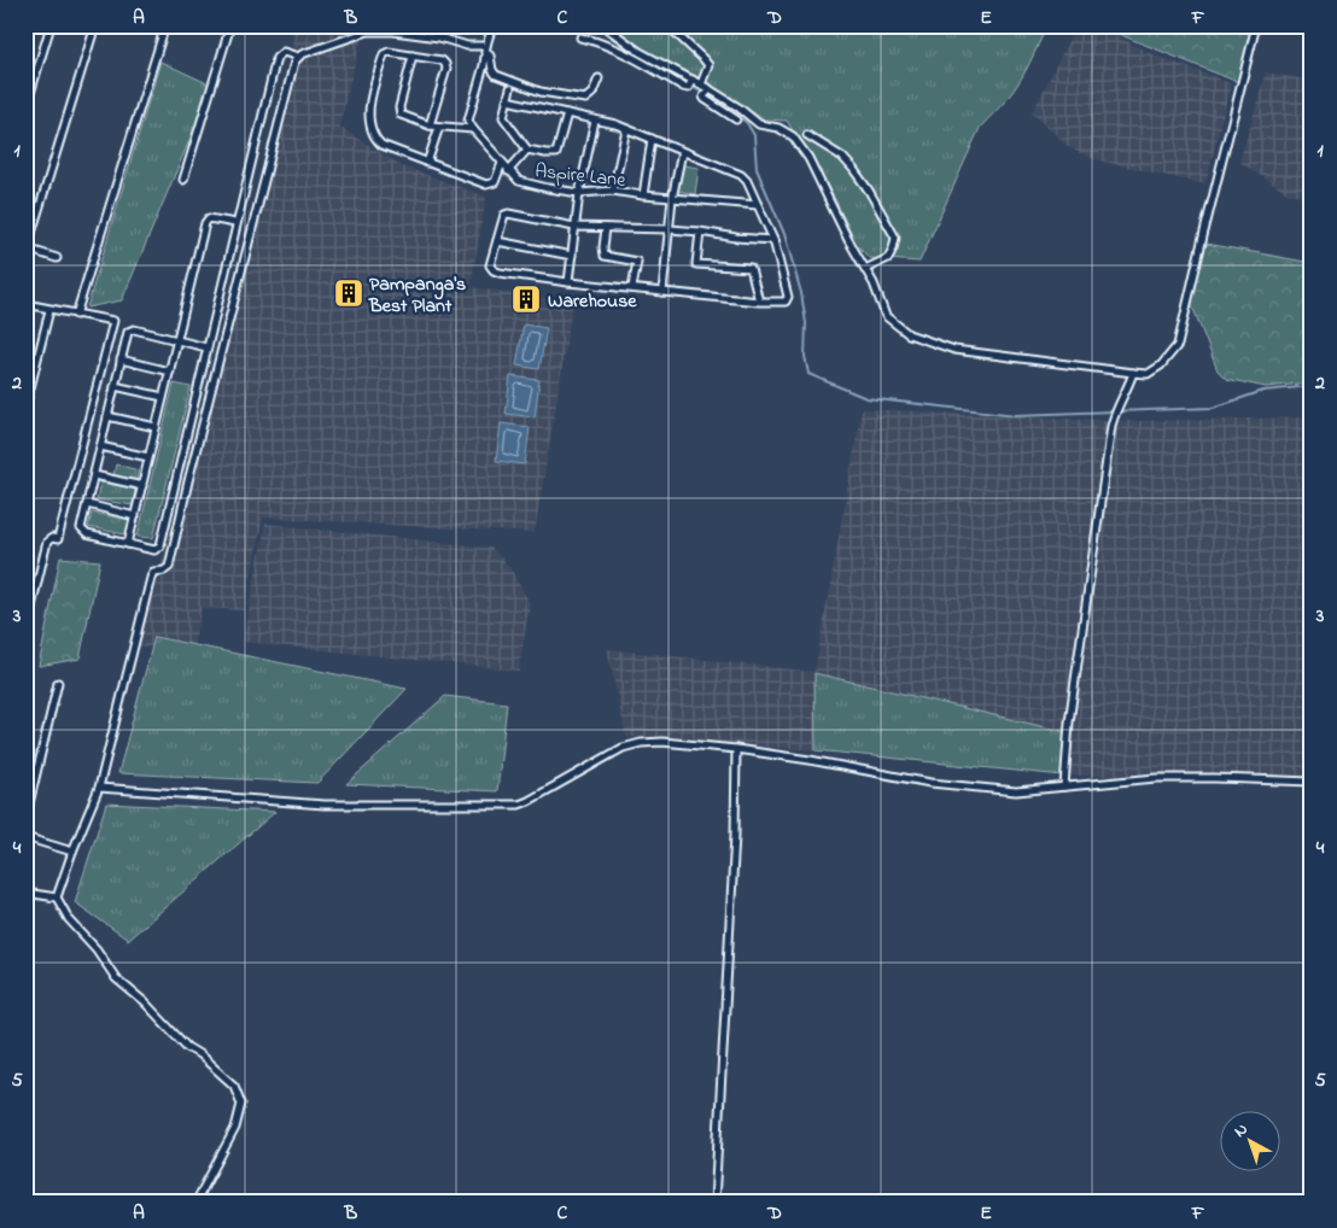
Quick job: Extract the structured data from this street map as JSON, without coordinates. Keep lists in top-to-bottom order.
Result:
{
  "streets": {
    "street": ["Aspire Lane"]
  },
  "places": {
    "building": ["Pampanga's Best Plant", "Warehouse"]
  },
  "north": "top left",
  "grid": {
    "columns": [
      "A",
      "B",
      "C",
      "D",
      "E",
      "F"
    ],
    "rows": [
      "1",
      "2",
      "3",
      "4",
      "5"
    ]
  }
}
